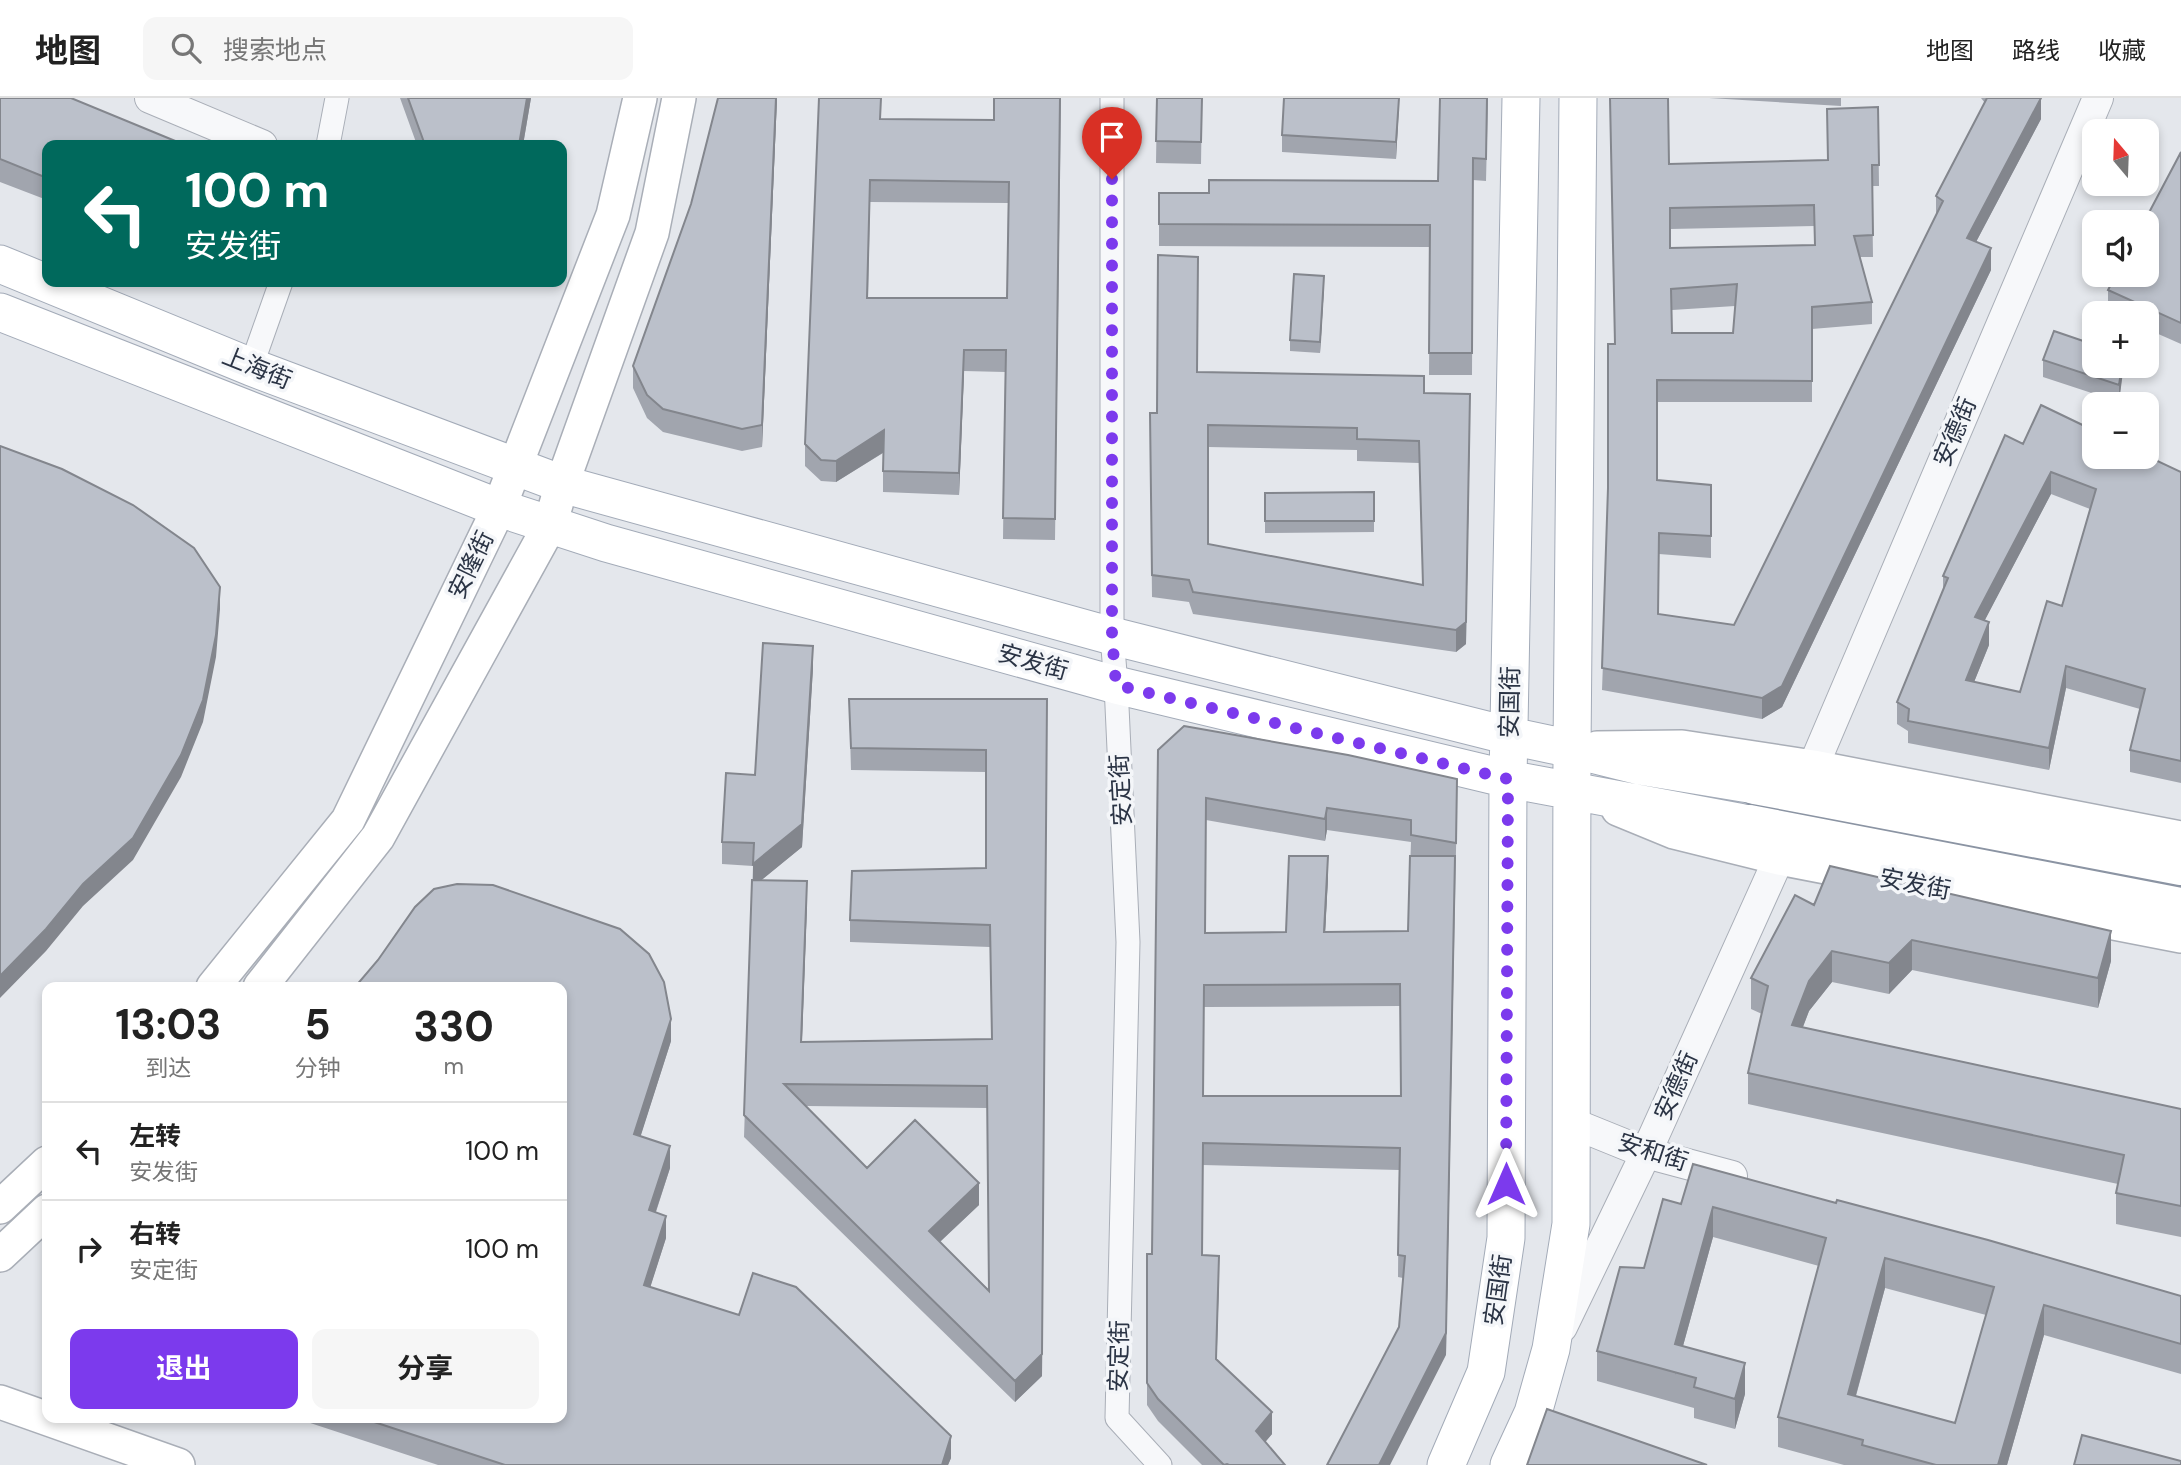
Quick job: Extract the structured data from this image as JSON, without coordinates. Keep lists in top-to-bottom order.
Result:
{
  "streets": {
    "highway": ["安发街"],
    "main road": ["上海街", "安隆街", "安国街"],
    "street": ["安德街", "安定街", "安和街"]
  },
  "crossings": [
    ["上海街", "安隆街"],
    ["上海街", "安发街"],
    ["安德街", "安发街"],
    ["安德街", "安和街"],
    ["安隆街", "安发街"],
    ["安发街", "安国街"],
    ["安发街", "安定街"]
  ],
  "north": "top",
  "page": {
    "header": "地图",
    "search": "搜索地点",
    "nav": ["地图", "路线", "收藏"],
    "map_buttons": ["+", "−"],
    "turn": ["100 m", "安发街"],
    "eta": [
      "13:03",
      "到达",
      "5",
      "分钟",
      "330",
      "m"
    ],
    "list": [
      {
        "name": "左转",
        "note": "安发街",
        "value": "100 m"
      },
      {
        "name": "右转",
        "note": "安定街",
        "value": "100 m"
      }
    ],
    "buttons": ["退出", "分享"]
  }
}
